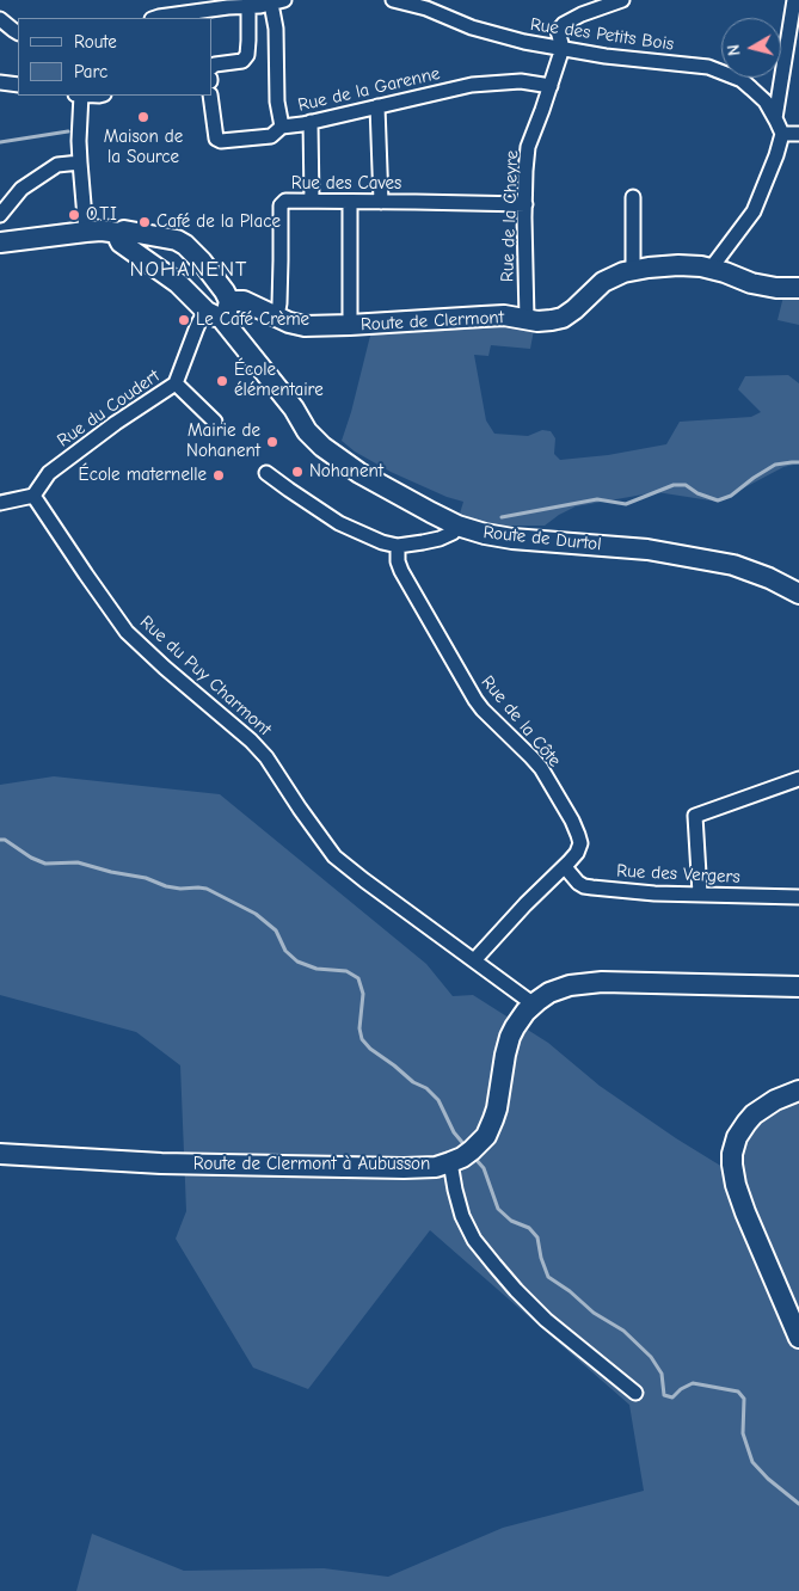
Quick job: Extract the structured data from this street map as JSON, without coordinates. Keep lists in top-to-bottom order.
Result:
{
  "streets": {
    "street": [
      "Rue des Petits Bois",
      "Rue de la Garenne",
      "Rue des Caves",
      "Rue de la Cheyre",
      "Route de Clermont",
      "Rue du Coudert",
      "Route de Durtol",
      "Rue du Puy Charmont",
      "Rue de la Côte",
      "Rue des Vergers",
      "Route de Clermont à Aubusson"
    ]
  },
  "crossings": [
    ["Rue des Petits Bois", "Rue de la Cheyre"],
    ["Rue de la Garenne", "Rue de la Cheyre"],
    ["Rue des Caves", "Rue de la Cheyre"],
    ["Rue des Caves", "Route de Clermont"],
    ["Rue de la Cheyre", "Route de Clermont"],
    ["Route de Clermont", "Rue du Coudert"],
    ["Route de Clermont", "Route de Durtol"],
    ["Rue du Coudert", "Route de Durtol"],
    ["Rue du Coudert", "Rue du Puy Charmont"],
    ["Rue du Puy Charmont", "Rue de la Côte"],
    ["Rue du Puy Charmont", "Route de Clermont à Aubusson"],
    ["Rue de la Côte", "Rue des Vergers"]
  ],
  "districts": ["NOHANENT"],
  "places": [
    "Maison de la Source",
    "O.T.I",
    "Café de la Place",
    "Le Café Crème",
    "École élémentaire",
    "Mairie de Nohanent",
    "Nohanent",
    "École maternelle"
  ],
  "legend": ["Route", "Parc"],
  "north": "left"
}
